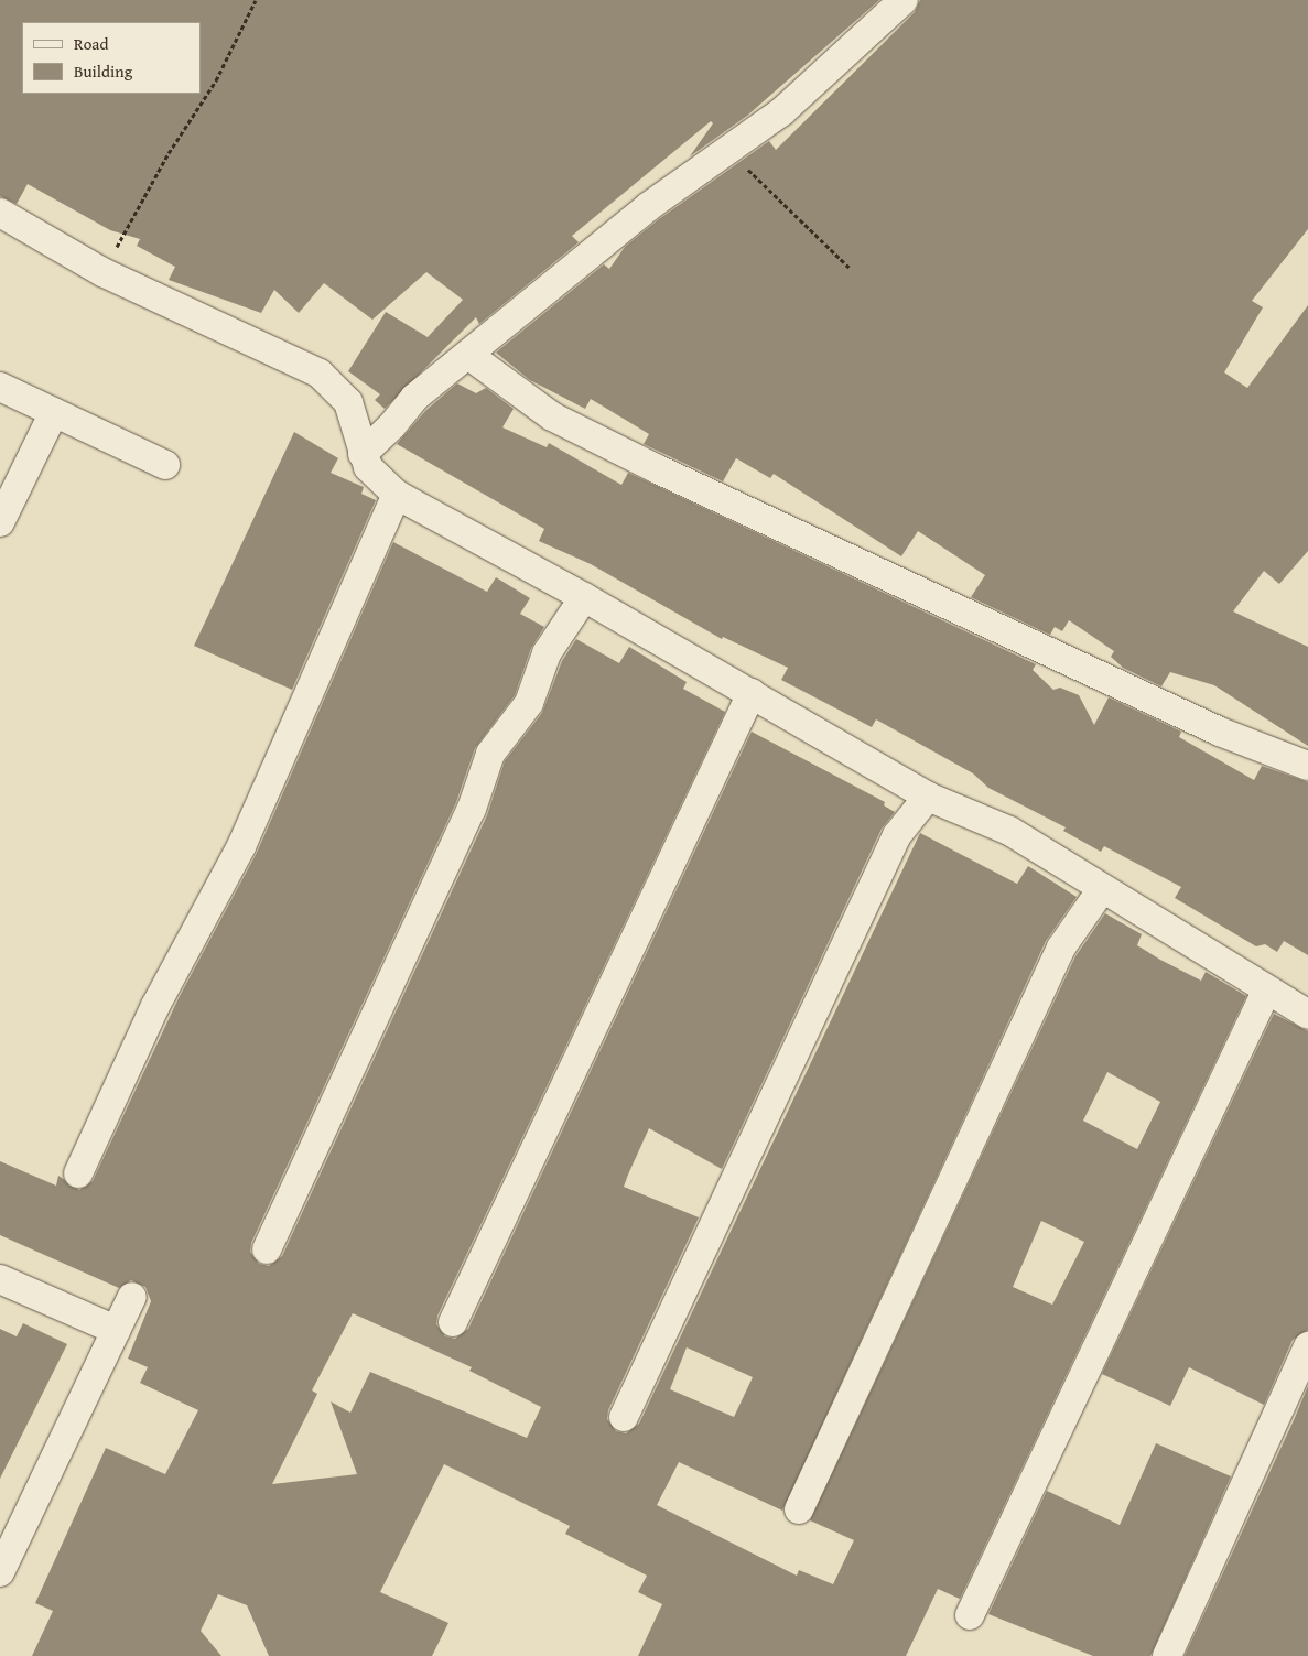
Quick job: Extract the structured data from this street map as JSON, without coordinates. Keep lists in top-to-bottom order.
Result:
{
  "legend": ["Road", "Building"]
}
